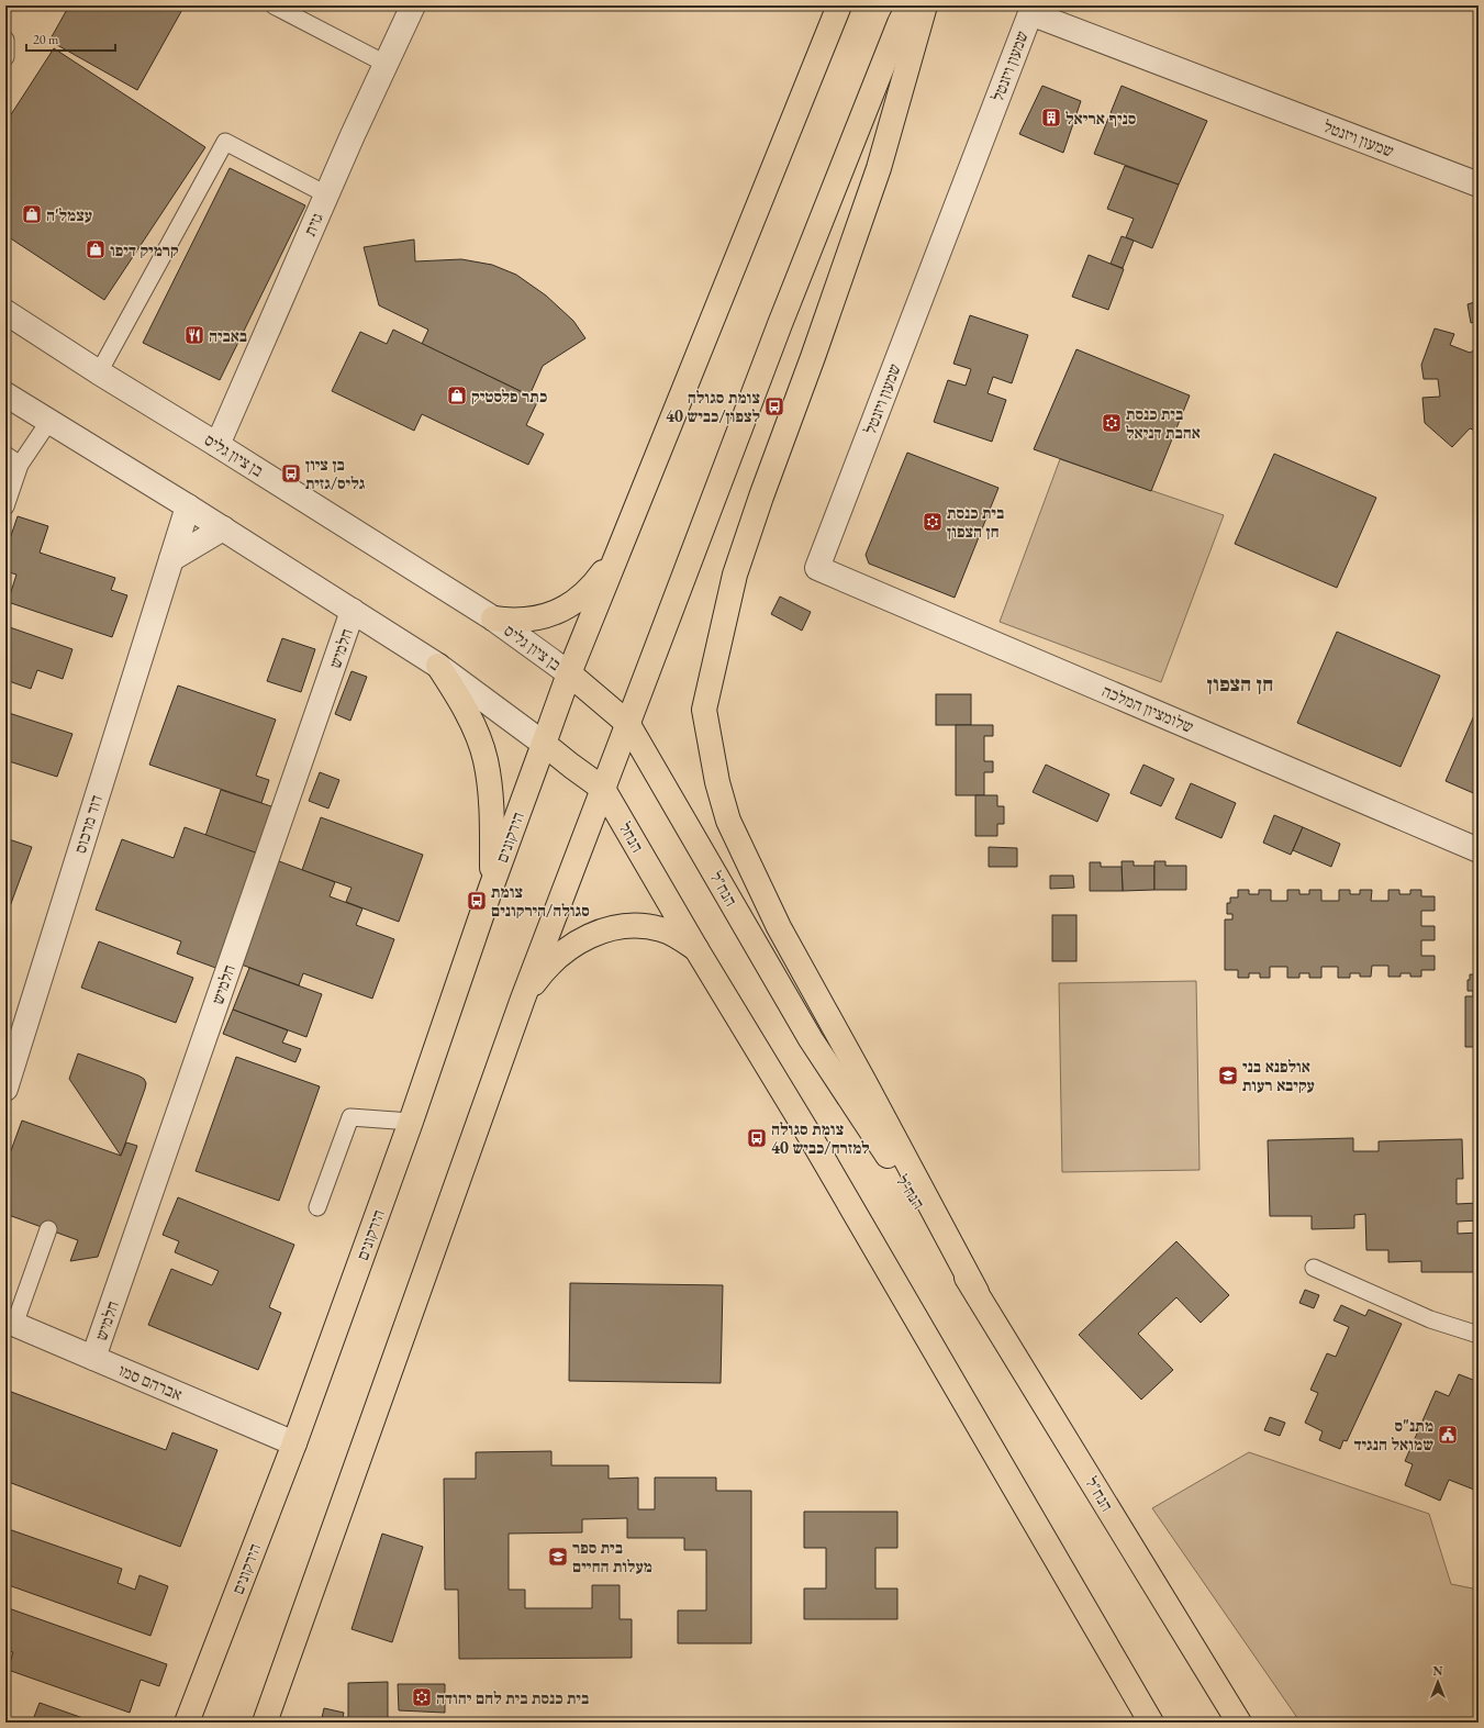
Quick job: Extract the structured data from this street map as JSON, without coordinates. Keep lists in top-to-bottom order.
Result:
{
  "streets": {
    "main road": ["הירקונים", "הנחל", "הנח\"ל"],
    "street": [
      "שמעון ויזנטל",
      "גזית",
      "בן ציון גליס",
      "חלמיש",
      "שלומציון המלכה",
      "דוד מרכוס",
      "אברהם סמו"
    ]
  },
  "crossings": [
    ["שמעון ויזנטל", "שלומציון המלכה"],
    ["גזית", "בן ציון גליס"],
    ["בן ציון גליס", "הירקונים"],
    ["בן ציון גליס", "הנח\"ל"],
    ["חלמיש", "אברהם סמו"],
    ["הירקונים", "הנחל"],
    ["הירקונים", "הנח\"ל"],
    ["הירקונים", "אברהם סמו"]
  ],
  "districts": ["חן הצפון"],
  "places": {
    "building": ["סניף אריאל"],
    "shop": ["עצמל'ה", "קרמיק דיפו", "כתר פלסטיק"],
    "restaurant": ["באביה"],
    "bus stop": [
      "צומת סגולה לצפון/כביש 40",
      "בן ציון גליס/גזית",
      "צומת סגולה/הירקונים",
      "צומת סגולה למזרח/כביש 40"
    ],
    "synagogue": ["בית כנסת אהבת דניאל", "בית כנסת חן הצפון", "בית כנסת בית לחם יהודה"],
    "school or university": ["אולפנא בני עקיבא רעות", "בית ספר מעלות החיים"],
    "public building": ["מתנ\"ס שמואל הנגיד"]
  },
  "scale_bar": "20 m",
  "north": "top"
}
